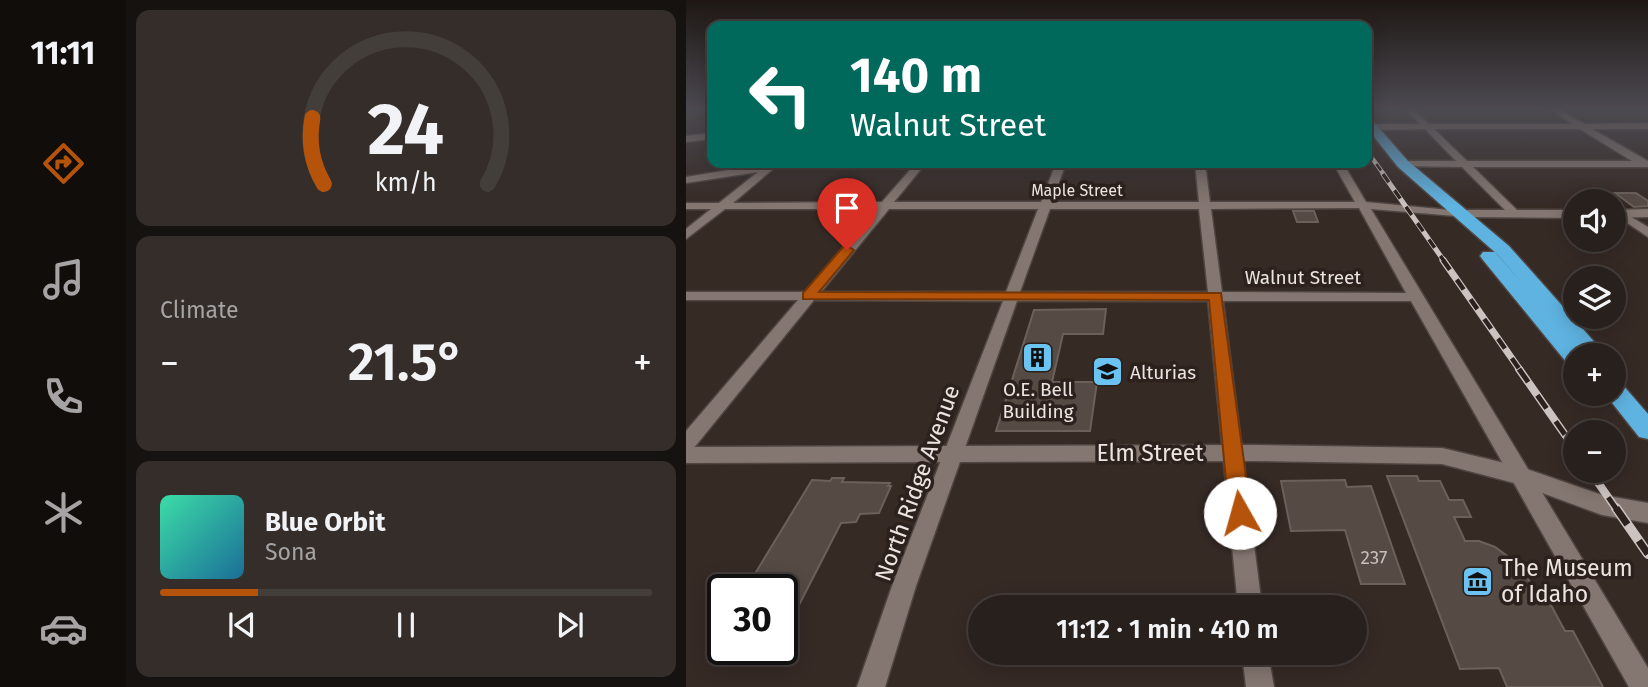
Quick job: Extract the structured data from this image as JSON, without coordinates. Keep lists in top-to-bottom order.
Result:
{
  "streets": {
    "street": [
      "Maple Street",
      "Walnut Street",
      "Elm Street",
      "North Ridge Avenue"
    ]
  },
  "crossings": [
    ["Maple Street", "North Ridge Avenue"],
    ["Walnut Street", "North Ridge Avenue"],
    ["Elm Street", "North Ridge Avenue"]
  ],
  "places": {
    "building": ["O.E. Bell Building"],
    "school or university": ["Alturias"],
    "museum": ["The Museum of Idaho"]
  },
  "house_numbers": ["237"],
  "page": {
    "tabs": "11:11",
    "turn": ["140 m", "Walnut Street"],
    "map_buttons": ["+", "−"],
    "tile": "Climate",
    "heat": ["−", "21.5°", "+"],
    "song": ["Blue Orbit", "Sona"],
    "limit": "30",
    "trip": "11:12 · 1 min · 410 m",
    "gauge": ["24", "km/h"]
  }
}
